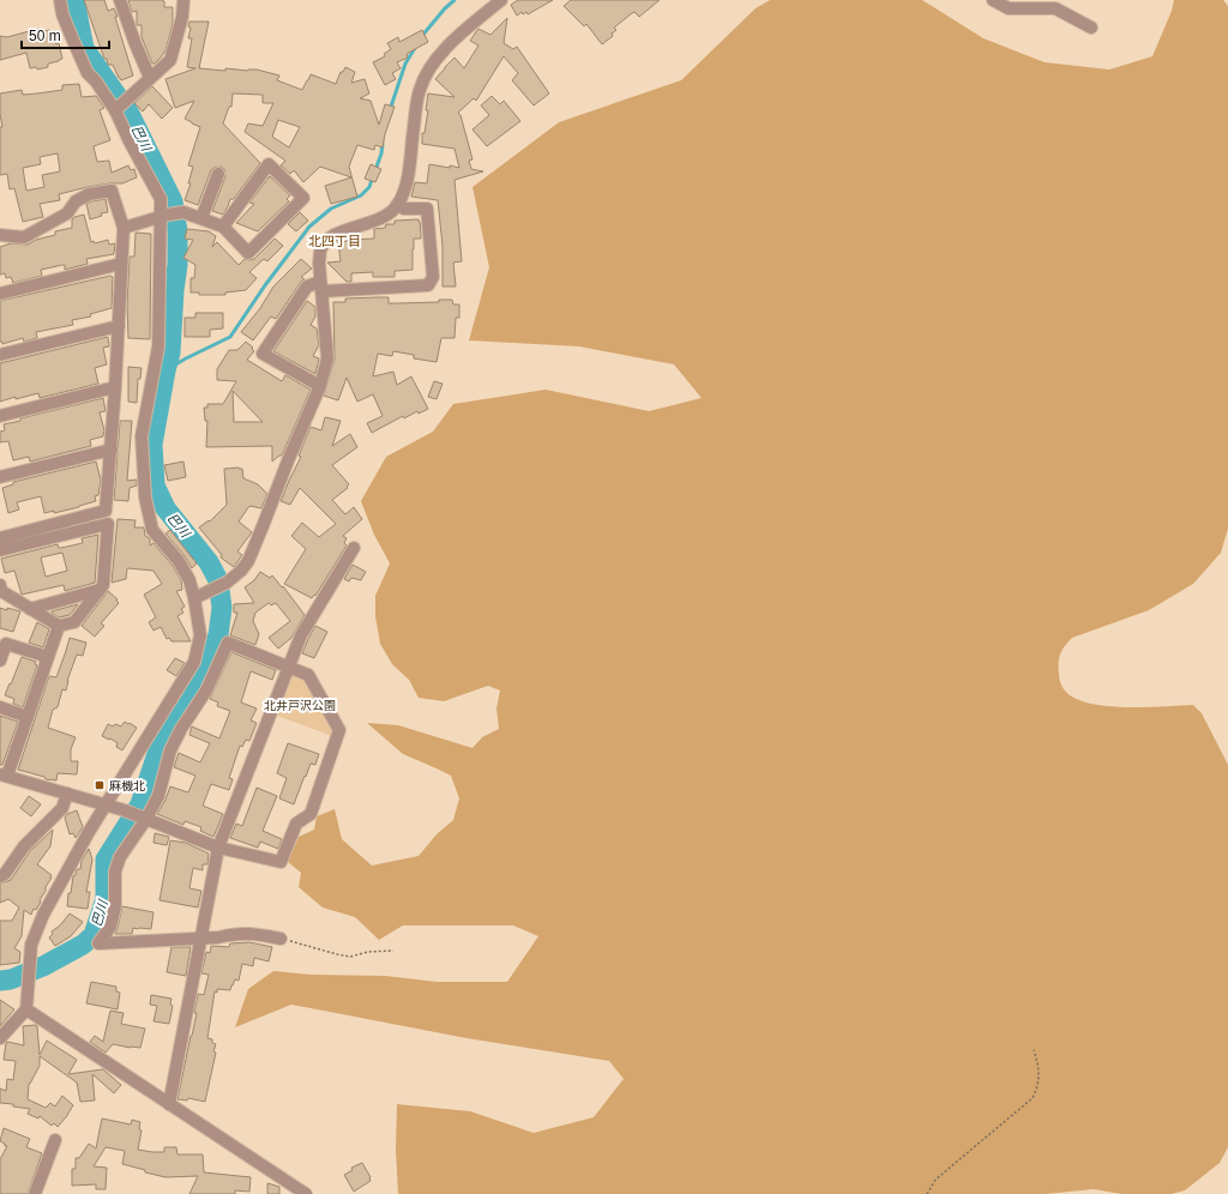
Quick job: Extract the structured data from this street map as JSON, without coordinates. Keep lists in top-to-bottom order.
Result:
{
  "districts": ["北四丁目"],
  "water": ["巴川"],
  "parks": ["北井戸沢公園"],
  "places": {
    "transit": ["麻機北"]
  },
  "scale_bar": "50 m"
}
